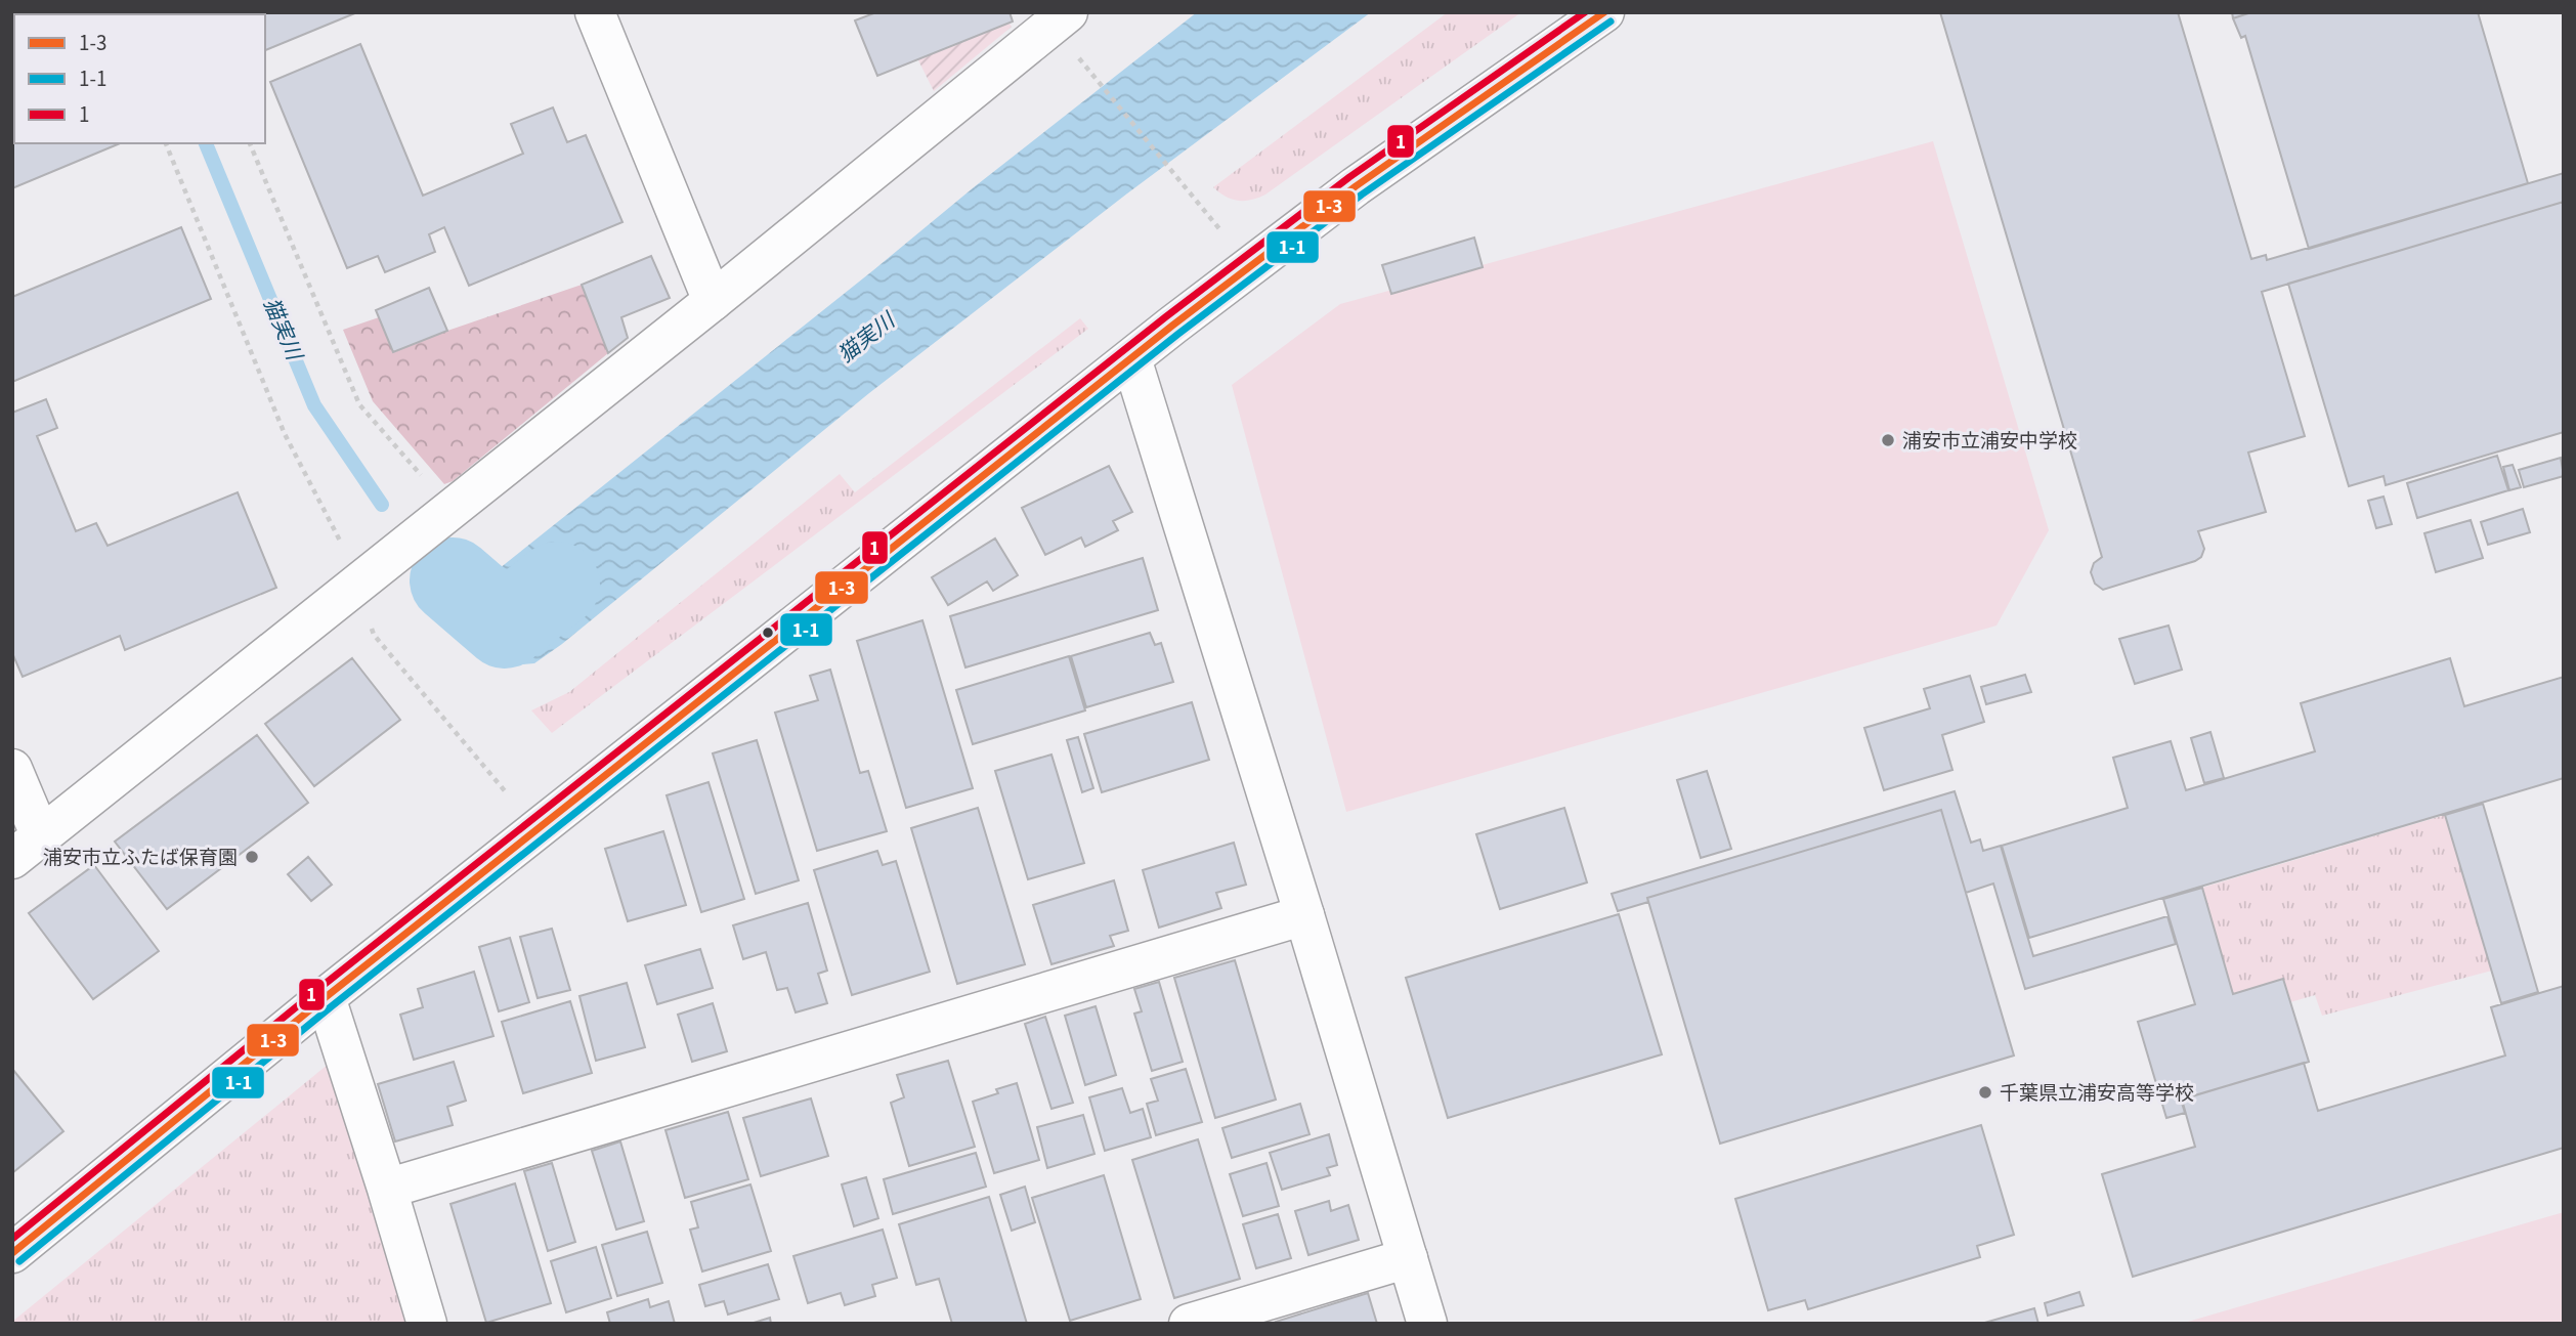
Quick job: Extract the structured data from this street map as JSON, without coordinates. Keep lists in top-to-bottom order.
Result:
{
  "water": ["猫実川"],
  "places": ["浦安市立浦安中学校", "浦安市立ふたば保育園", "千葉県立浦安高等学校"],
  "lines": ["transit line 1-3", "transit line 1", "transit line 1-1"],
  "legend": ["1-3", "1-1", "1"]
}
